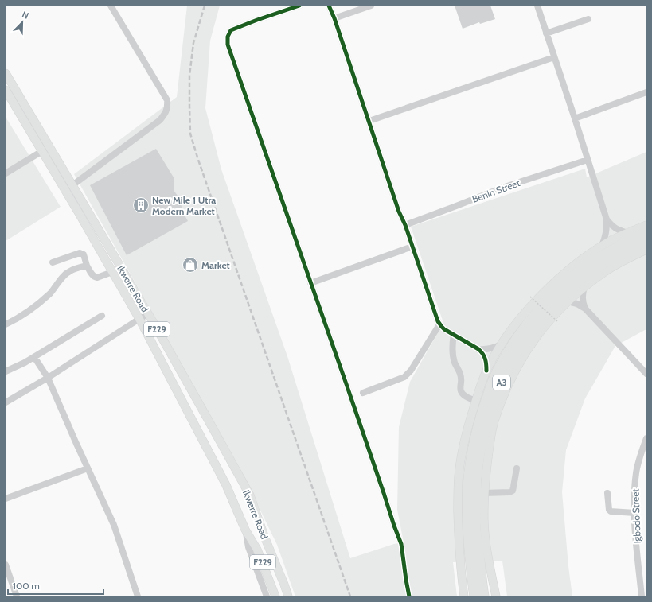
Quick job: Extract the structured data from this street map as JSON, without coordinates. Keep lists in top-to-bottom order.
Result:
{
  "streets": {
    "highway": ["A3"],
    "main road": ["Ikwerre Road", "F229"],
    "street": ["Benin Street", "Igbodo Street"]
  },
  "crossings": [
    ["Ikwerre Road", "F229"]
  ],
  "places": {
    "building": ["New Mile 1 Utra Modern Market"],
    "shop": ["Market"]
  },
  "scale_bar": "100 m",
  "north": "top right"
}
